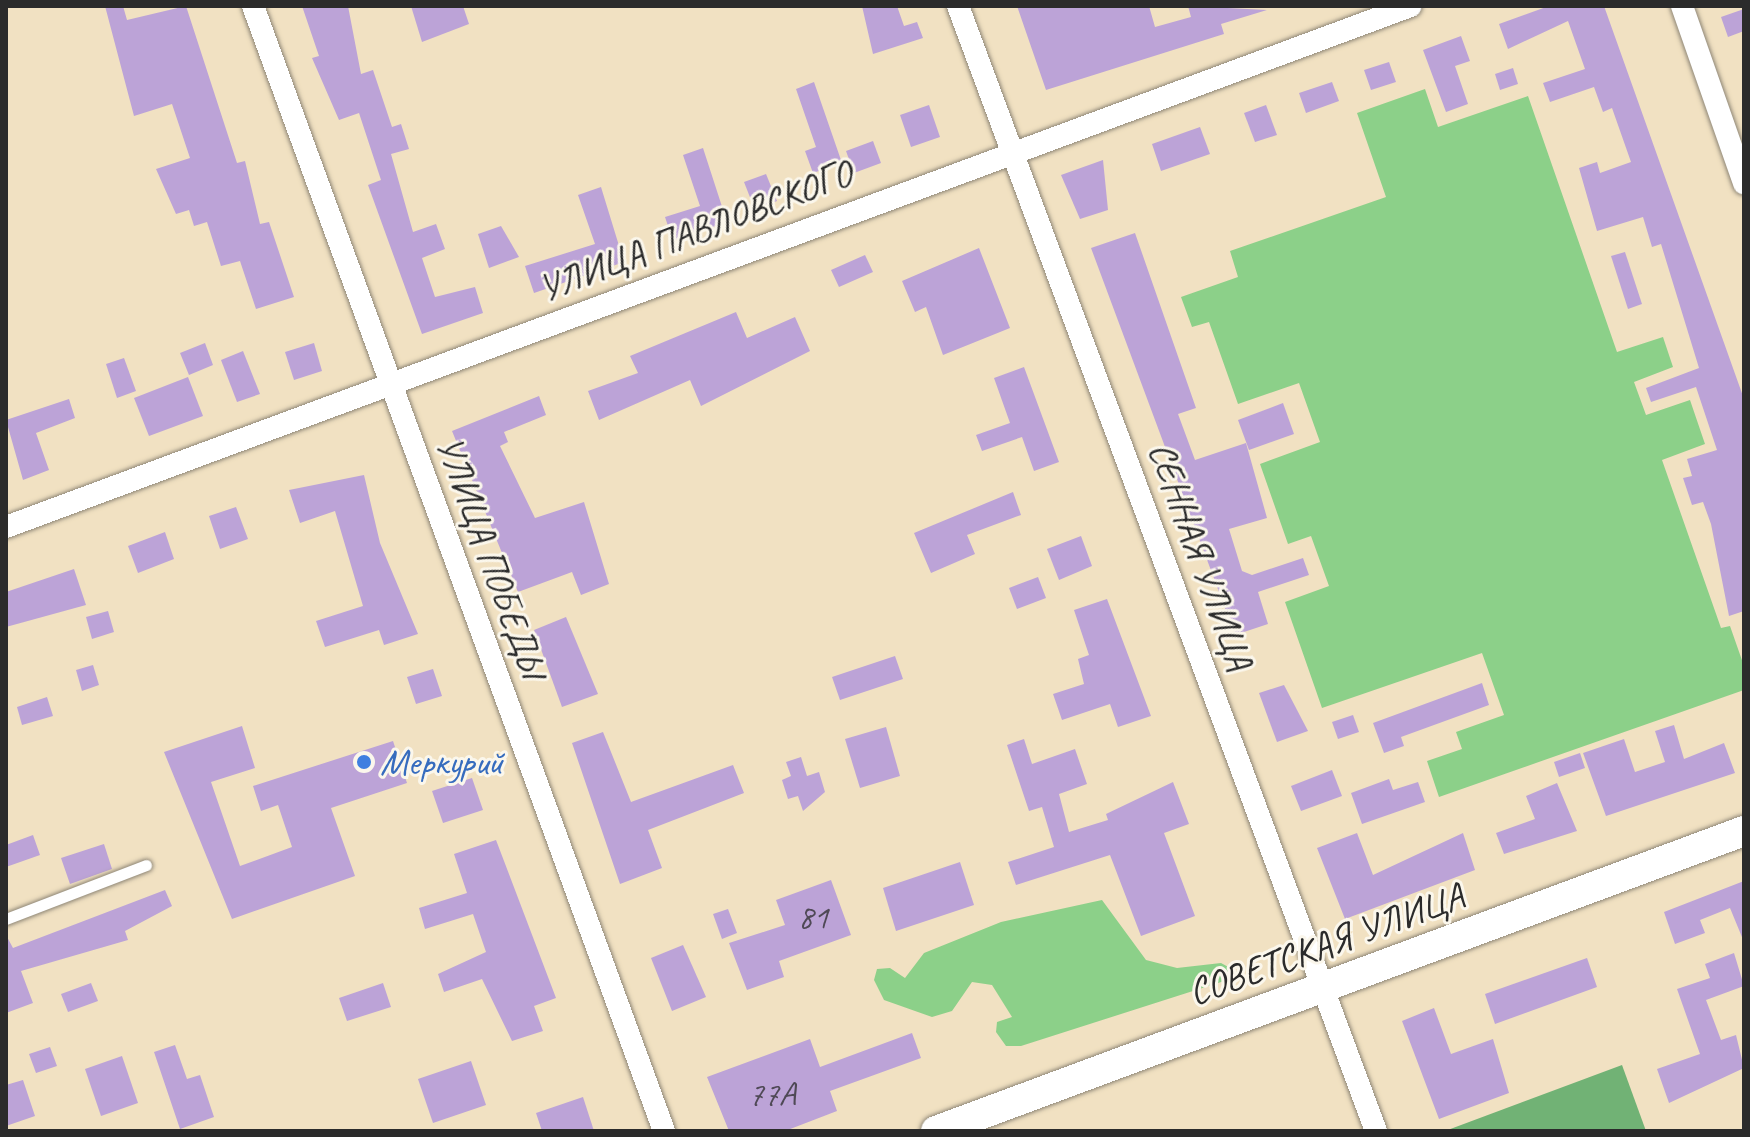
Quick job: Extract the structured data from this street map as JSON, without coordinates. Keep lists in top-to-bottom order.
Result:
{
  "streets": {
    "street": [
      "УЛИЦА ПАВЛОВСКОГО",
      "СЕННАЯ УЛИЦА",
      "УЛИЦА ПОБЕДЫ",
      "СОВЕТСКАЯ УЛИЦА"
    ]
  },
  "crossings": [
    ["УЛИЦА ПАВЛОВСКОГО", "СЕННАЯ УЛИЦА"],
    ["УЛИЦА ПАВЛОВСКОГО", "УЛИЦА ПОБЕДЫ"],
    ["СЕННАЯ УЛИЦА", "СОВЕТСКАЯ УЛИЦА"]
  ],
  "places": ["Меркурий"],
  "house_numbers": ["81", "77А"]
}
